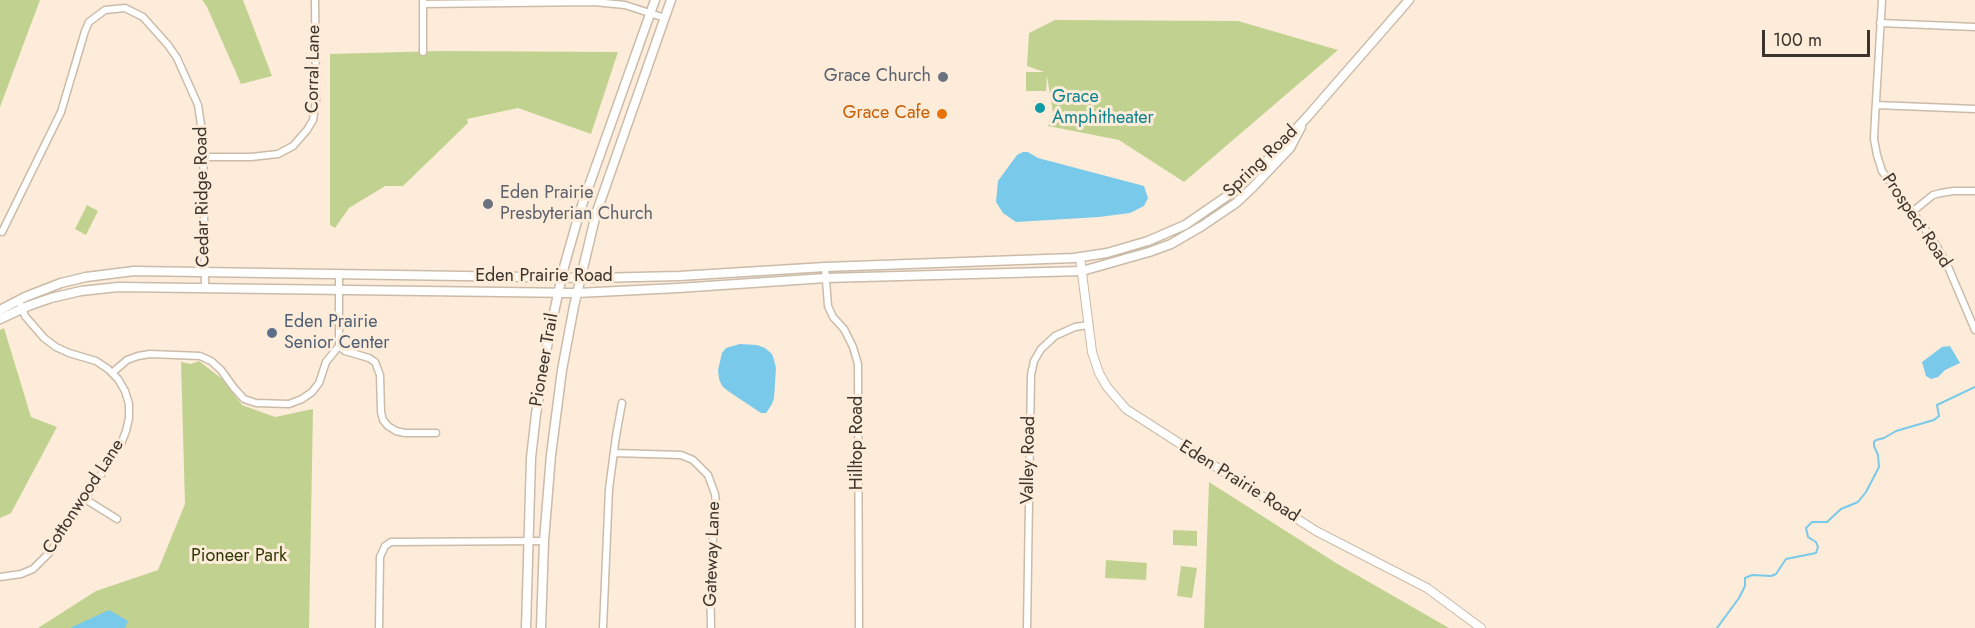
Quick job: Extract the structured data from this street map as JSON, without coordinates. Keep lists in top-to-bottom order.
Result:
{
  "streets": {
    "main road": ["Spring Road", "Eden Prairie Road", "Pioneer Trail"],
    "street": [
      "Corral Lane",
      "Cedar Ridge Road",
      "Prospect Road",
      "Hilltop Road",
      "Valley Road",
      "Cottonwood Lane",
      "Gateway Lane"
    ]
  },
  "crossings": [
    ["Corral Lane", "Cedar Ridge Road"],
    ["Spring Road", "Eden Prairie Road"],
    ["Cedar Ridge Road", "Eden Prairie Road"],
    ["Eden Prairie Road", "Pioneer Trail"],
    ["Eden Prairie Road", "Hilltop Road"],
    ["Eden Prairie Road", "Valley Road"],
    ["Eden Prairie Road", "Cottonwood Lane"]
  ],
  "parks": ["Pioneer Park"],
  "places": [
    "Grace Church",
    "Grace Amphitheater",
    "Grace Cafe",
    "Eden Prairie Presbyterian Church",
    "Eden Prairie Senior Center"
  ],
  "scale_bar": "100 m"
}
